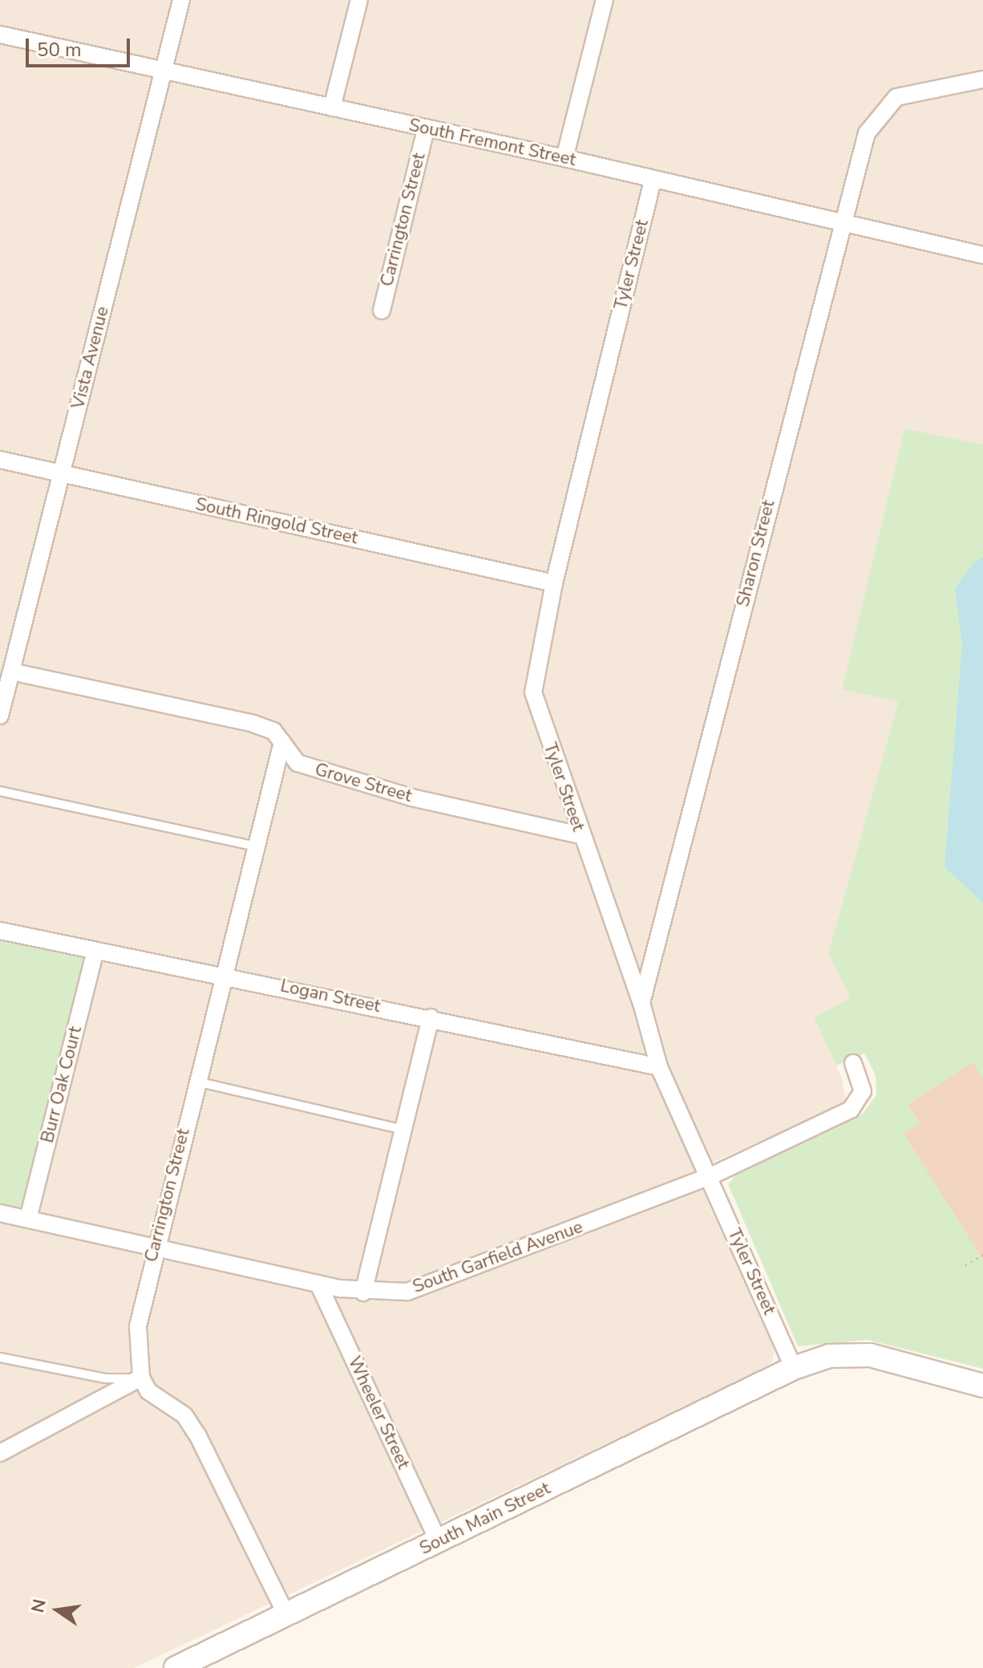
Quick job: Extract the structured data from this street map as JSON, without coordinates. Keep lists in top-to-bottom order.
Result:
{
  "streets": {
    "main road": ["South Main Street"],
    "street": [
      "South Fremont Street",
      "Carrington Street",
      "Tyler Street",
      "Vista Avenue",
      "South Ringold Street",
      "Sharon Street",
      "Grove Street",
      "Logan Street",
      "Burr Oak Court",
      "South Garfield Avenue",
      "Wheeler Street"
    ]
  },
  "crossings": [
    ["South Fremont Street", "Carrington Street"],
    ["South Fremont Street", "Tyler Street"],
    ["South Fremont Street", "Vista Avenue"],
    ["South Fremont Street", "Sharon Street"],
    ["Carrington Street", "Grove Street"],
    ["Carrington Street", "Logan Street"],
    ["Carrington Street", "South Garfield Avenue"],
    ["Tyler Street", "South Ringold Street"],
    ["Tyler Street", "Sharon Street"],
    ["Tyler Street", "Grove Street"],
    ["Tyler Street", "Logan Street"],
    ["Tyler Street", "South Garfield Avenue"],
    ["Tyler Street", "South Main Street"],
    ["Vista Avenue", "South Ringold Street"],
    ["Vista Avenue", "Grove Street"],
    ["Logan Street", "Burr Oak Court"],
    ["Burr Oak Court", "South Garfield Avenue"],
    ["South Garfield Avenue", "Wheeler Street"],
    ["Wheeler Street", "South Main Street"]
  ],
  "scale_bar": "50 m",
  "north": "left"
}
